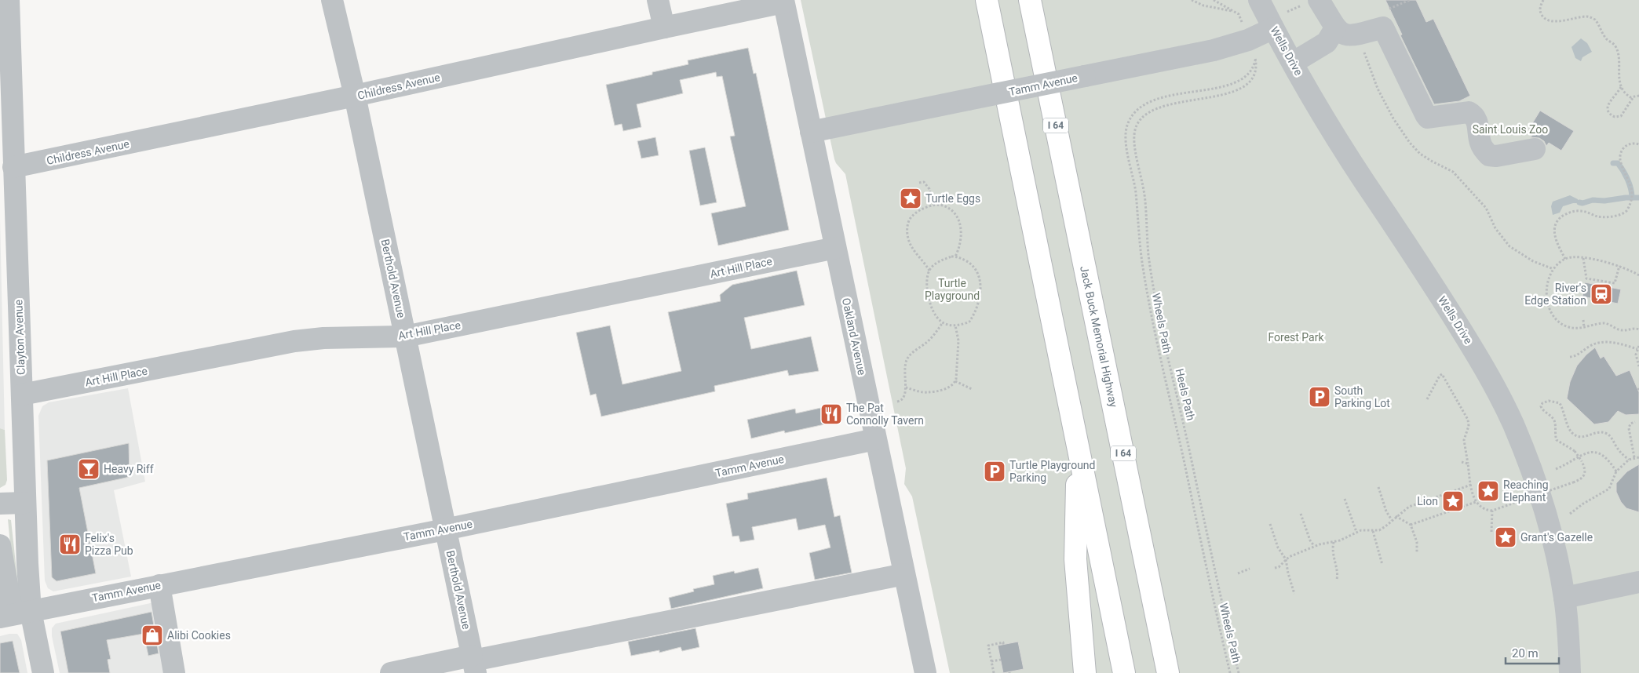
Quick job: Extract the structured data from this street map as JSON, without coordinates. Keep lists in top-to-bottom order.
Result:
{
  "streets": {
    "highway": ["I 64", "Jack Buck Memorial Highway"],
    "street": [
      "Wells Drive",
      "Tamm Avenue",
      "Childress Avenue",
      "Art Hill Place",
      "Berthold Avenue",
      "Oakland Avenue",
      "Clayton Avenue"
    ],
    "path": ["Wheels Path", "Heels Path"]
  },
  "crossings": [
    ["Wells Drive", "Tamm Avenue"],
    ["Tamm Avenue", "Berthold Avenue"],
    ["Tamm Avenue", "Oakland Avenue"],
    ["Tamm Avenue", "Clayton Avenue"],
    ["Childress Avenue", "Berthold Avenue"],
    ["Childress Avenue", "Oakland Avenue"],
    ["Childress Avenue", "Clayton Avenue"],
    ["Art Hill Place", "Berthold Avenue"],
    ["Art Hill Place", "Oakland Avenue"],
    ["Art Hill Place", "Clayton Avenue"],
    ["Wheels Path", "Heels Path"]
  ],
  "parks": ["Saint Louis Zoo", "Turtle Playground", "Forest Park"],
  "places": {
    "place": [
      "Turtle Eggs",
      "Reaching Elephant",
      "Lion",
      "Grant's Gazelle"
    ],
    "station": ["River's Edge Station"],
    "parking": ["South Parking Lot", "Turtle Playground Parking"],
    "restaurant": ["The Pat Connolly Tavern", "Felix's Pizza Pub"],
    "bar": ["Heavy Riff"],
    "shop": ["Alibi Cookies"]
  },
  "scale_bar": "20 m"
}
